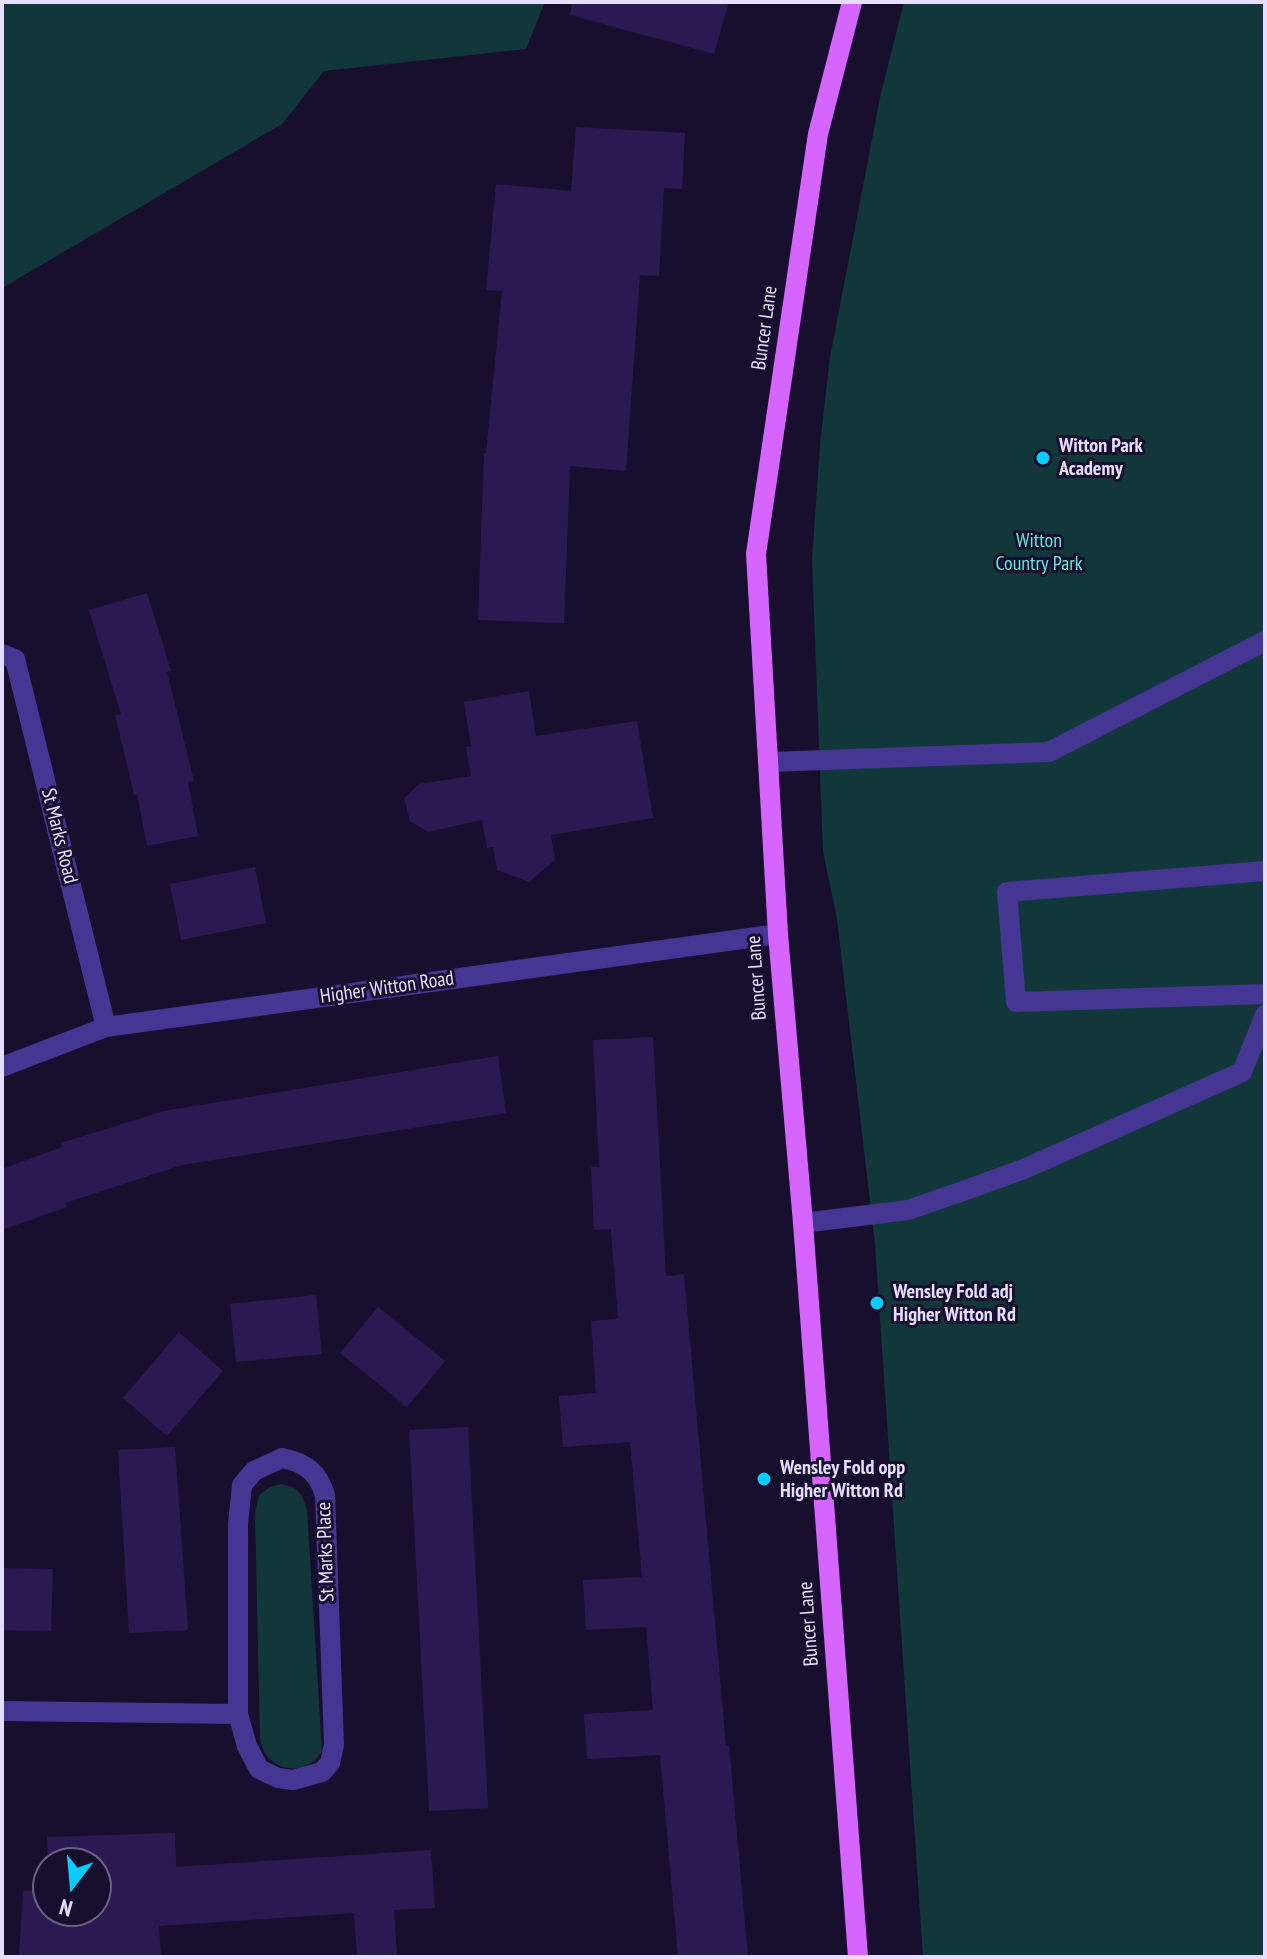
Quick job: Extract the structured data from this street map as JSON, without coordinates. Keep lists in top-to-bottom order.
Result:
{
  "streets": {
    "main road": ["Buncer Lane"],
    "street": ["St Marks Road", "Higher Witton Road", "St Marks Place"]
  },
  "crossings": [
    ["Buncer Lane", "Higher Witton Road"],
    ["St Marks Road", "Higher Witton Road"]
  ],
  "parks": ["Witton Country Park"],
  "places": ["Witton Park Academy", "Wensley Fold adj Higher Witton Rd", "Wensley Fold opp Higher Witton Rd"],
  "north": "bottom"
}
